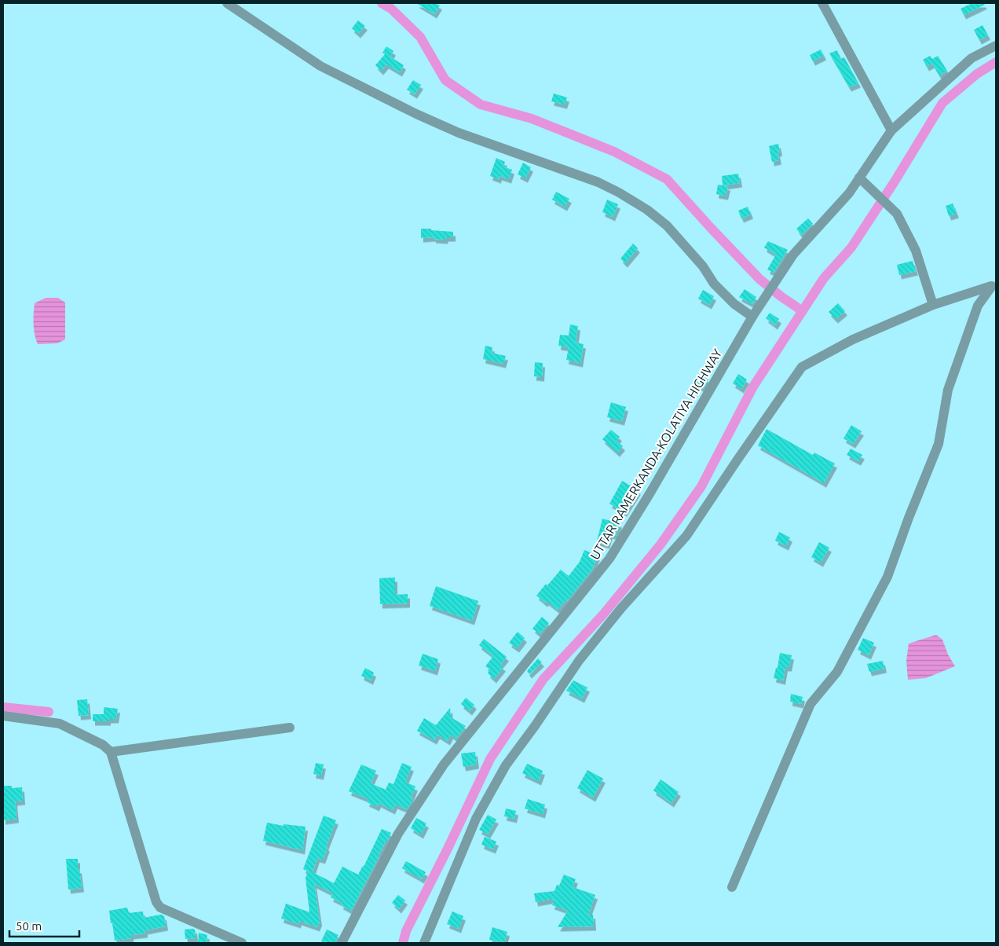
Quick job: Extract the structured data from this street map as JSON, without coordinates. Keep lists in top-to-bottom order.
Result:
{
  "streets": {
    "street": ["UTTAR RAMERKANDA-KOLATIYA HIGHWAY"]
  },
  "scale_bar": "50 m"
}
